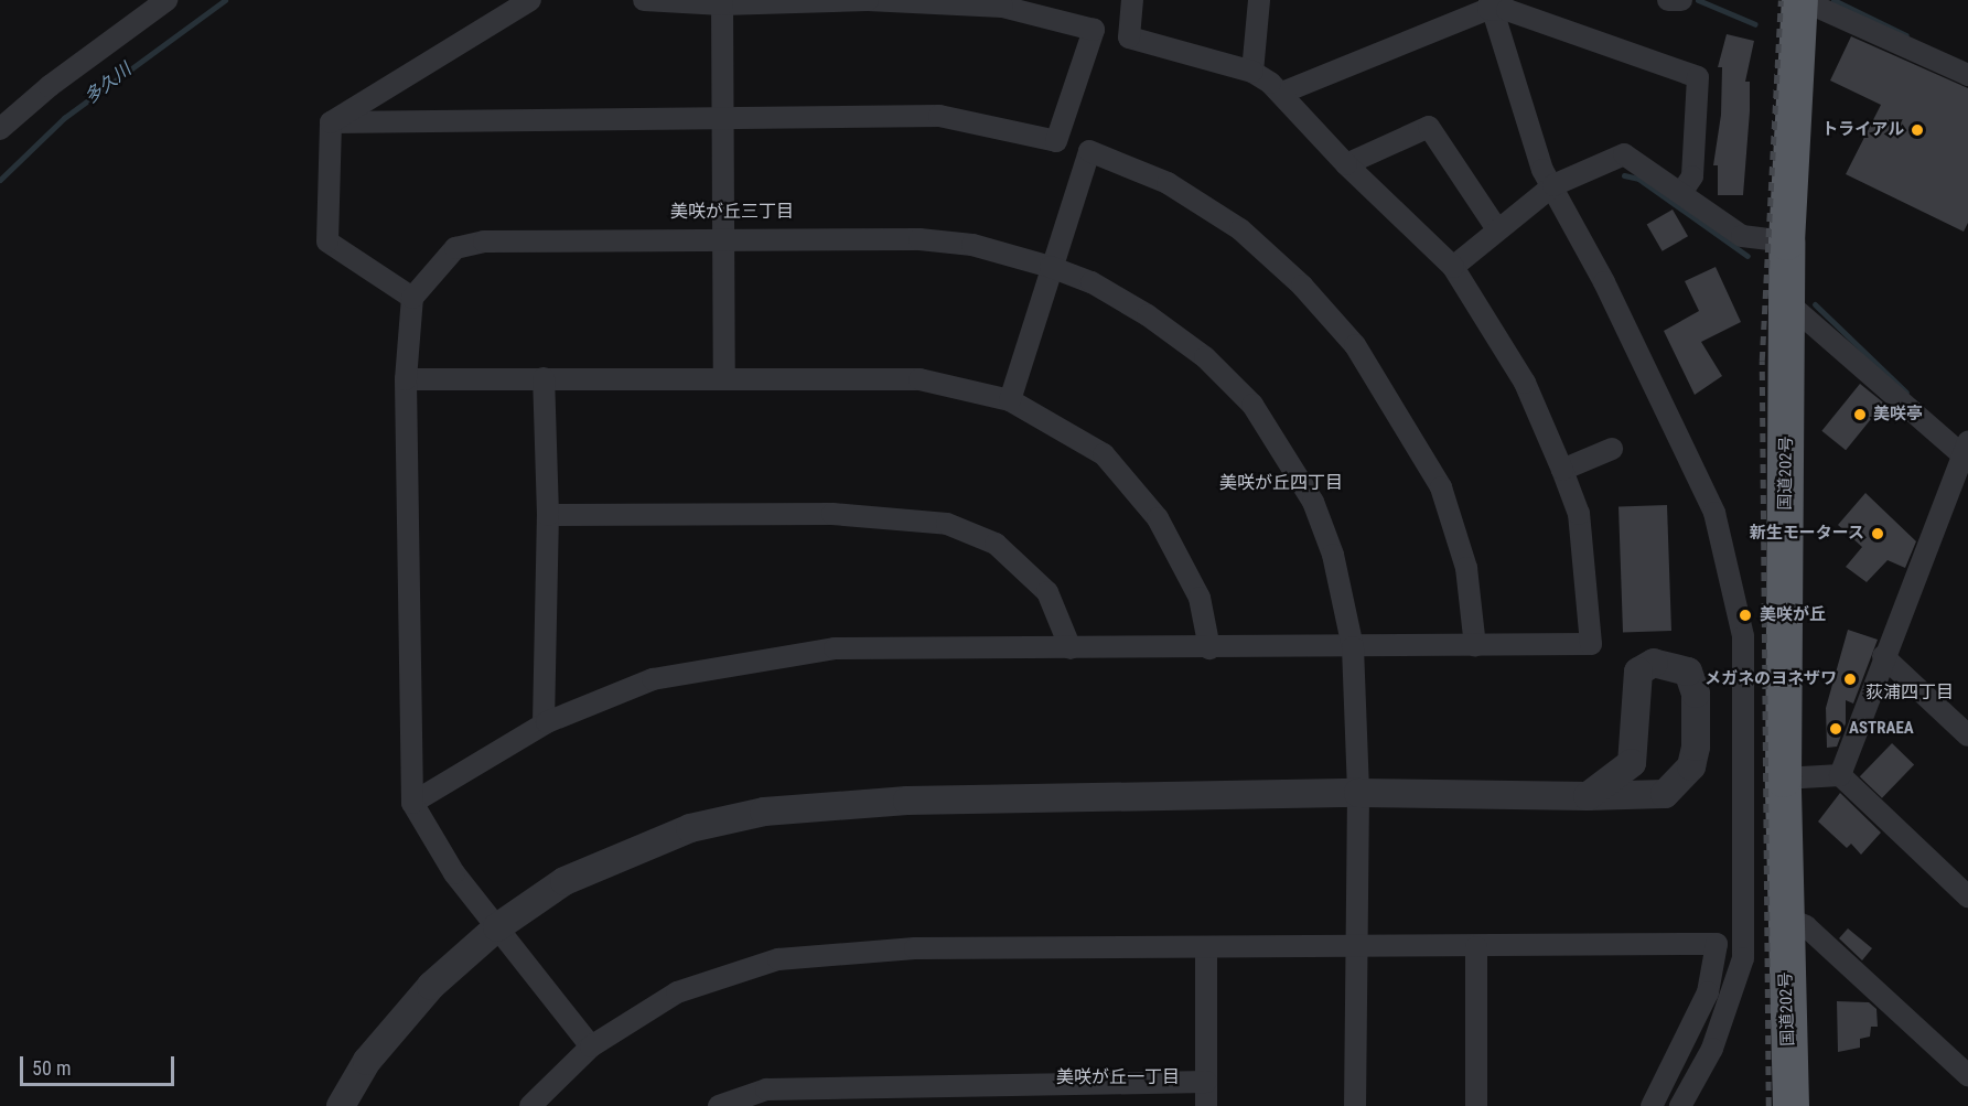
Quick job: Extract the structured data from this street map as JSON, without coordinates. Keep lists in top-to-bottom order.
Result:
{
  "streets": {
    "highway": ["国道202号"]
  },
  "districts": [
    "美咲が丘三丁目",
    "美咲が丘四丁目",
    "荻浦四丁目",
    "美咲が丘一丁目"
  ],
  "water": ["多久川"],
  "places": [
    "トライアル",
    "美咲亭",
    "新生モータース",
    "美咲が丘",
    "メガネのヨネザワ",
    "ASTRAEA"
  ],
  "scale_bar": "50 m"
}
